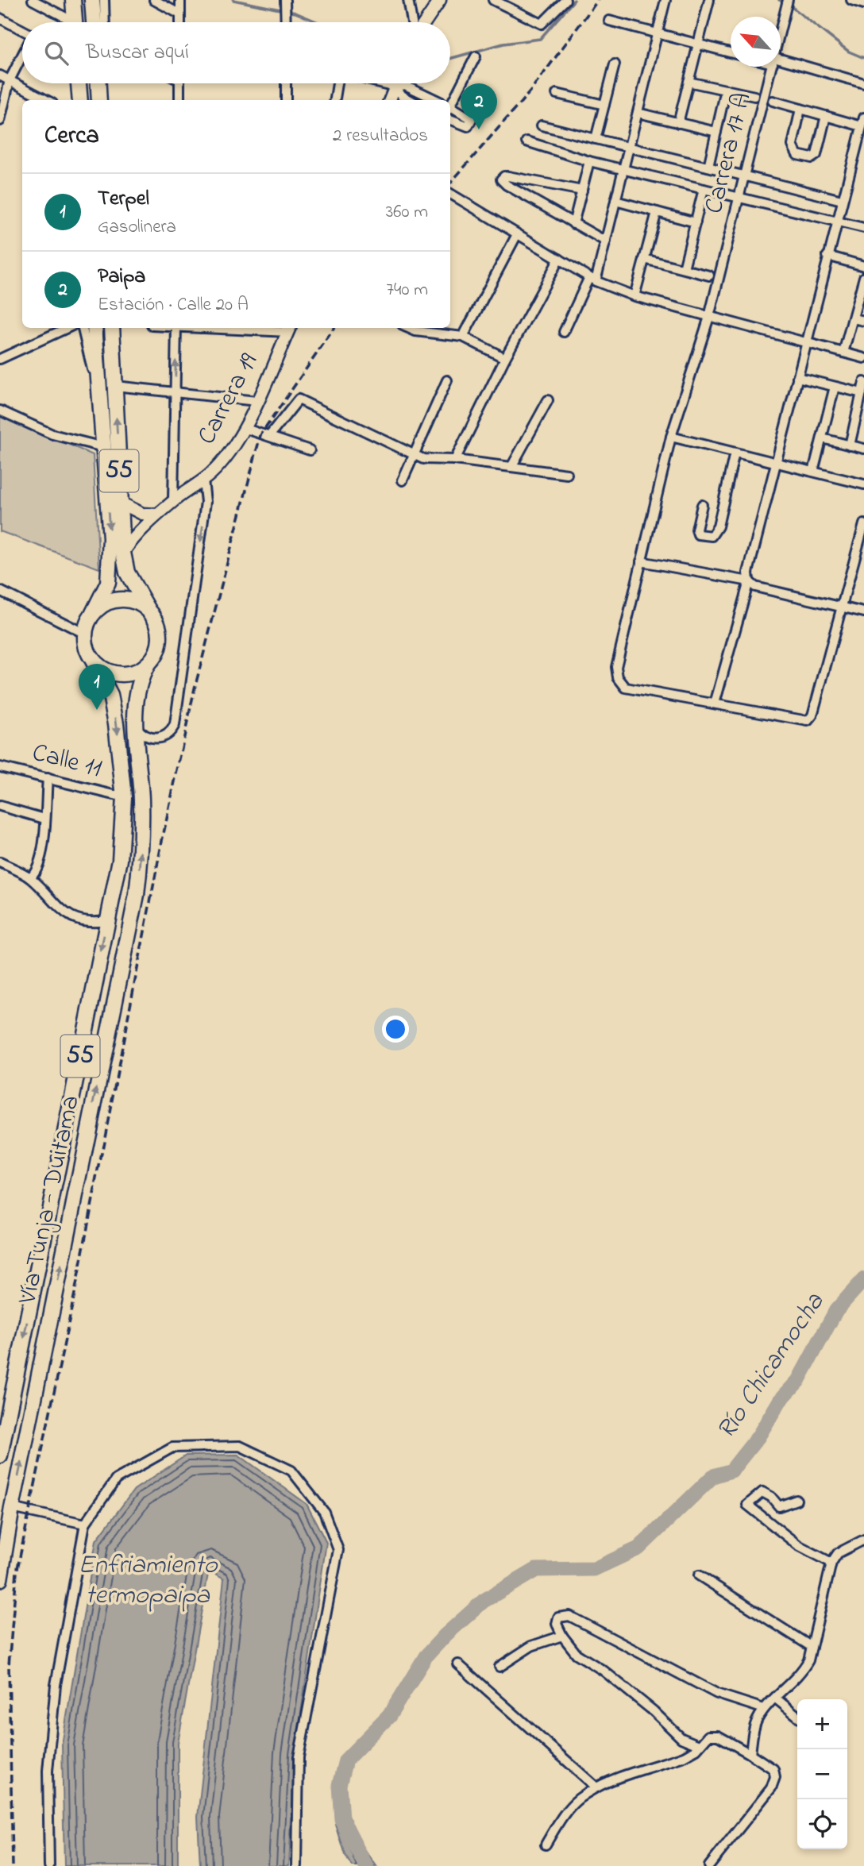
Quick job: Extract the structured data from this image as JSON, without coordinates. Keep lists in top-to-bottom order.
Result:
{
  "streets": {
    "highway": ["55", "Vía Tunja - Duitama"],
    "street": ["Carrera 17 A", "Carrera 19", "Calle 11"]
  },
  "crossings": [
    ["Carrera 19", "55"],
    ["55", "Vía Tunja - Duitama"],
    ["Calle 11", "Vía Tunja - Duitama"]
  ],
  "water": ["Río Chicamocha", "Enfriamiento termopaipa"],
  "north": "top left",
  "page": {
    "search": "Buscar aquí",
    "pins": ["2", "1"],
    "heading": ["Cerca", "2 resultados"],
    "list": [
      {
        "mark": "1",
        "name": "Terpel",
        "note": "Gasolinera",
        "value": "360 m"
      },
      {
        "mark": "2",
        "name": "Paipa",
        "note": "Estación · Calle 20 A",
        "value": "740 m"
      }
    ],
    "map_buttons": ["+", "−"]
  }
}
